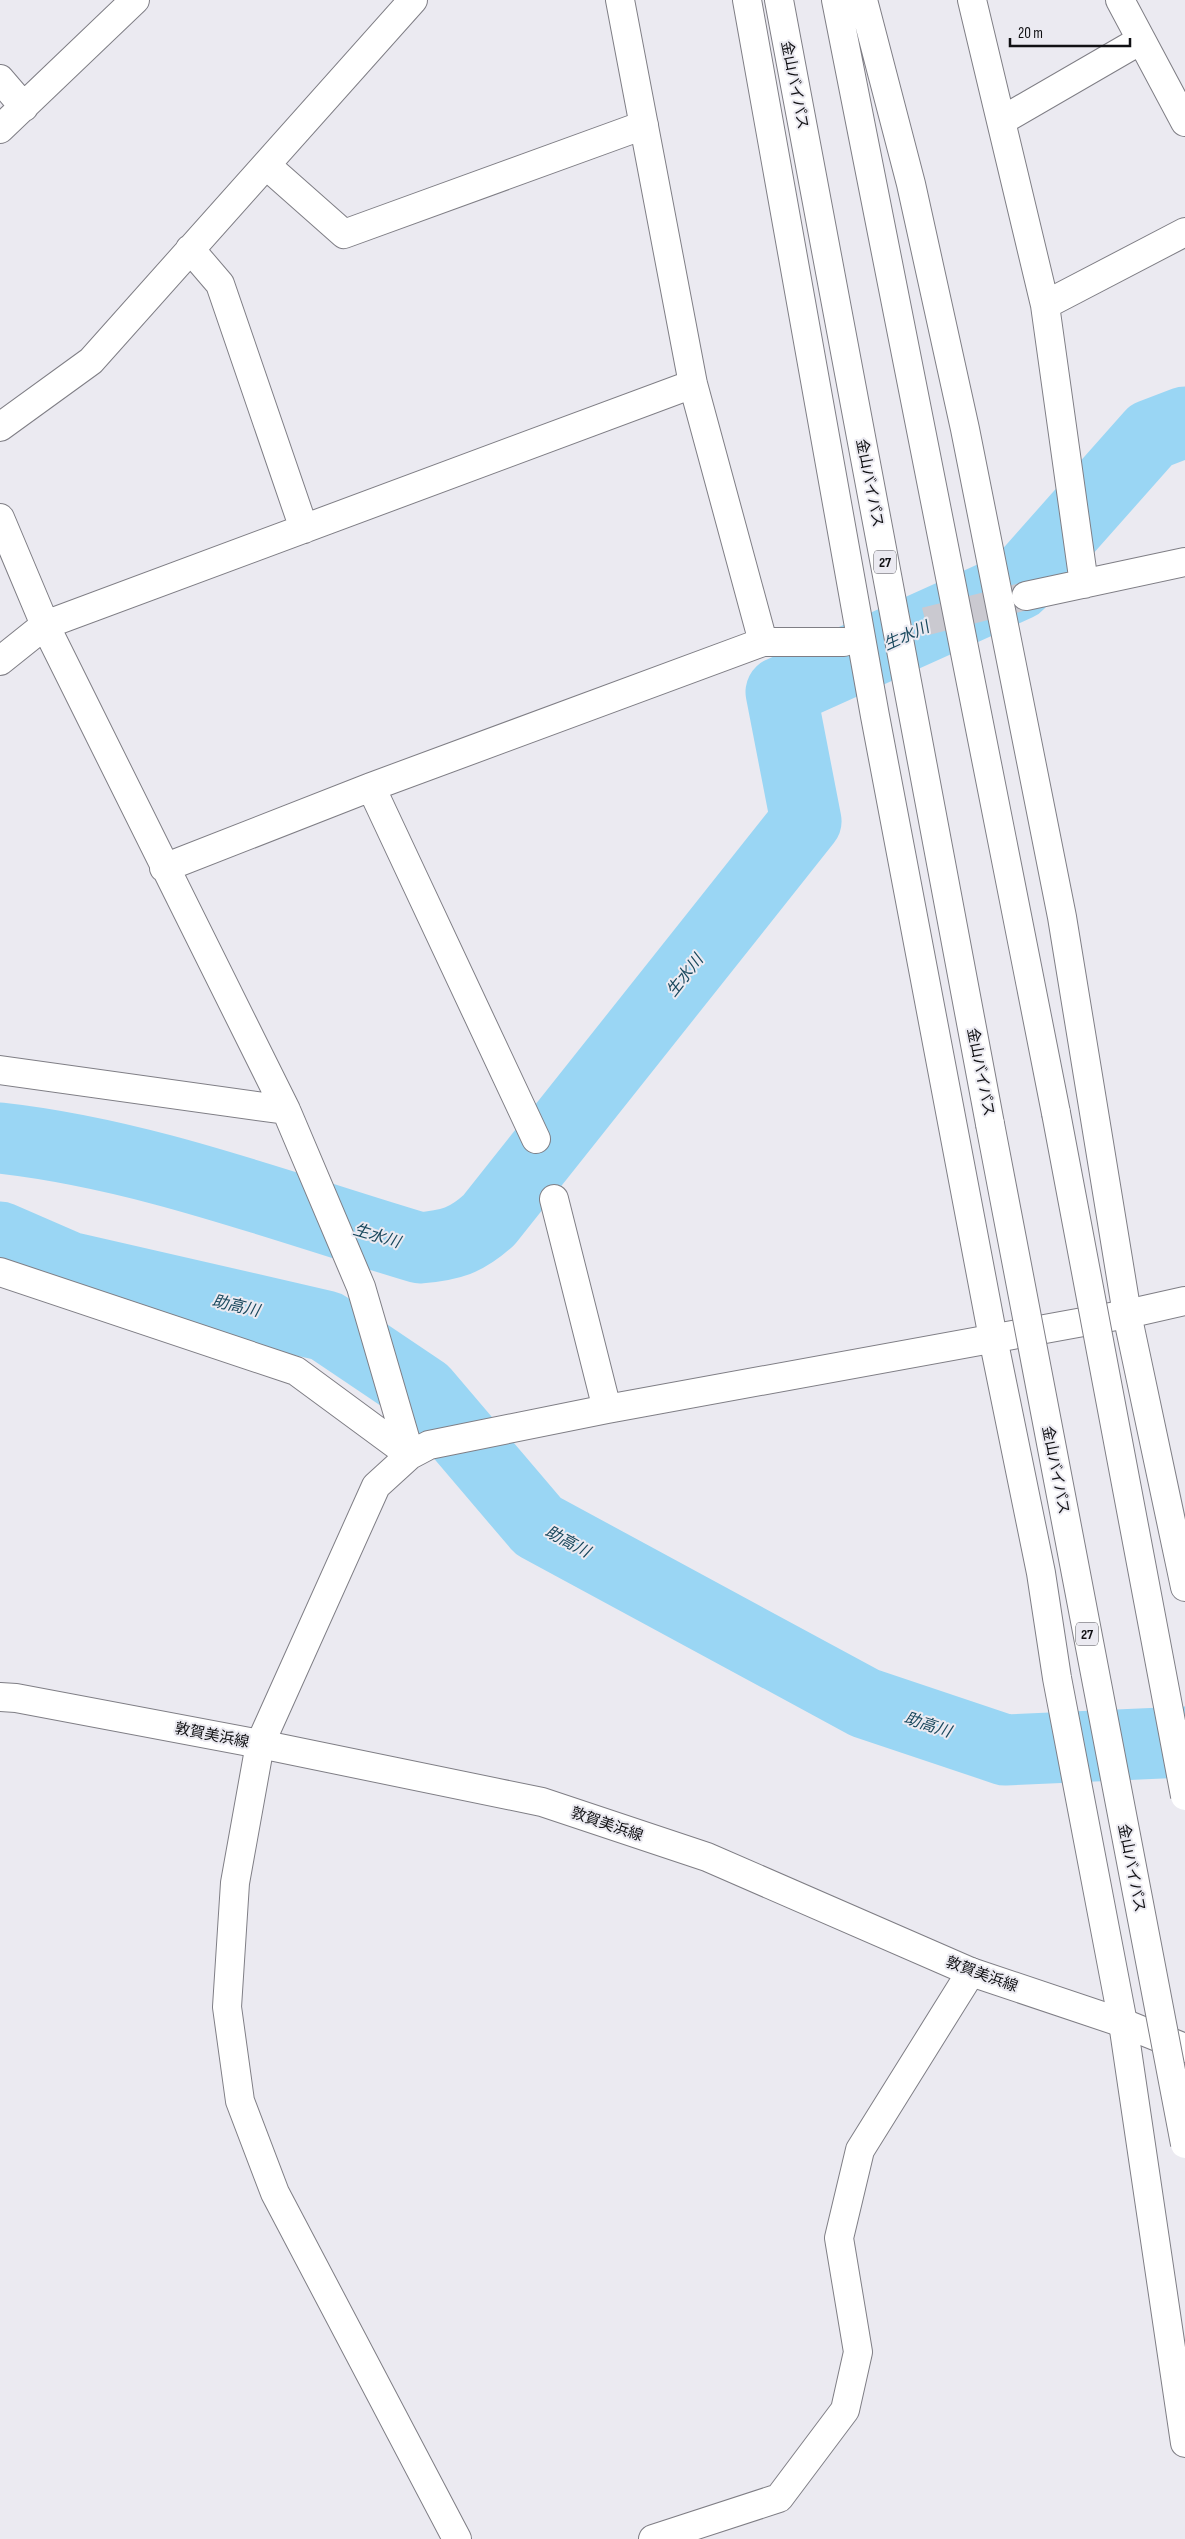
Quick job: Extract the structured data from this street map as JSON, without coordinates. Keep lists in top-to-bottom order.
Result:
{
  "streets": {
    "main road": ["金山バイパス", "27", "敦賀美浜線"]
  },
  "water": ["生水川", "助高川"],
  "scale_bar": "20 m"
}
